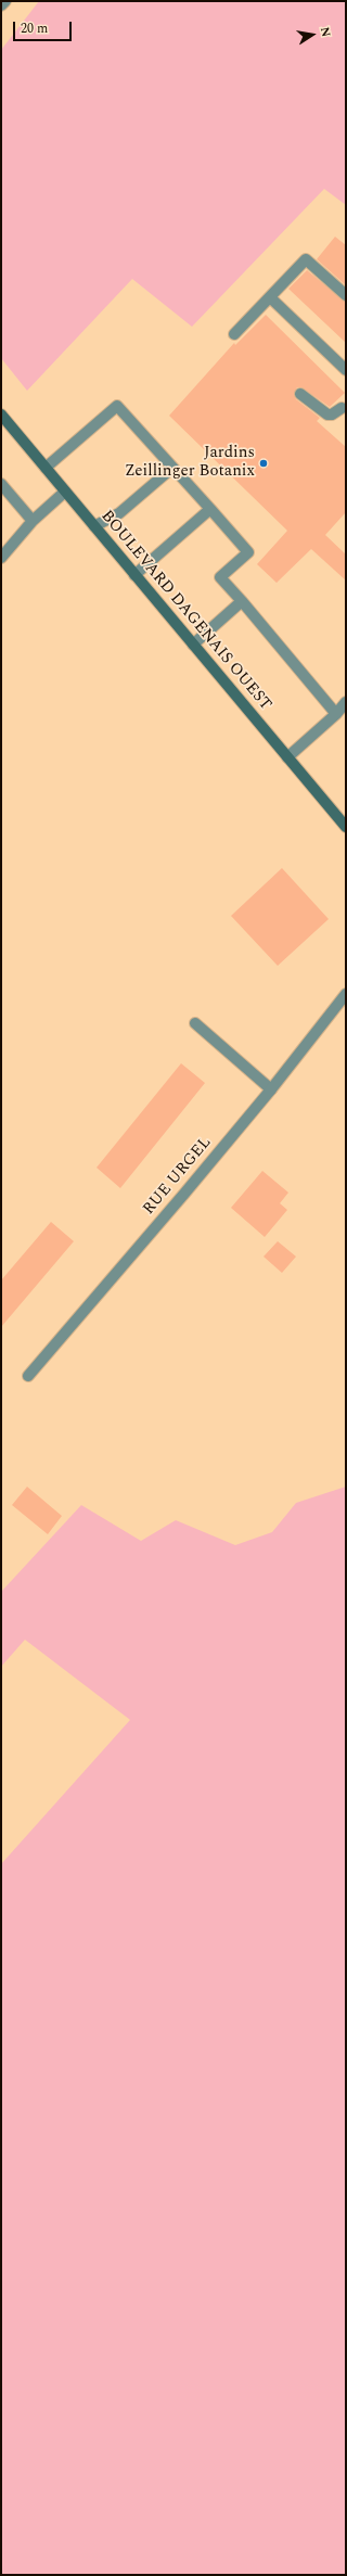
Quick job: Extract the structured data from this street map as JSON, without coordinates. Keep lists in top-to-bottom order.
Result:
{
  "streets": {
    "main road": ["BOULEVARD DAGENAIS OUEST"],
    "street": ["RUE URGEL"]
  },
  "places": ["Jardins Zeillinger Botanix"],
  "scale_bar": "20 m",
  "north": "right"
}
